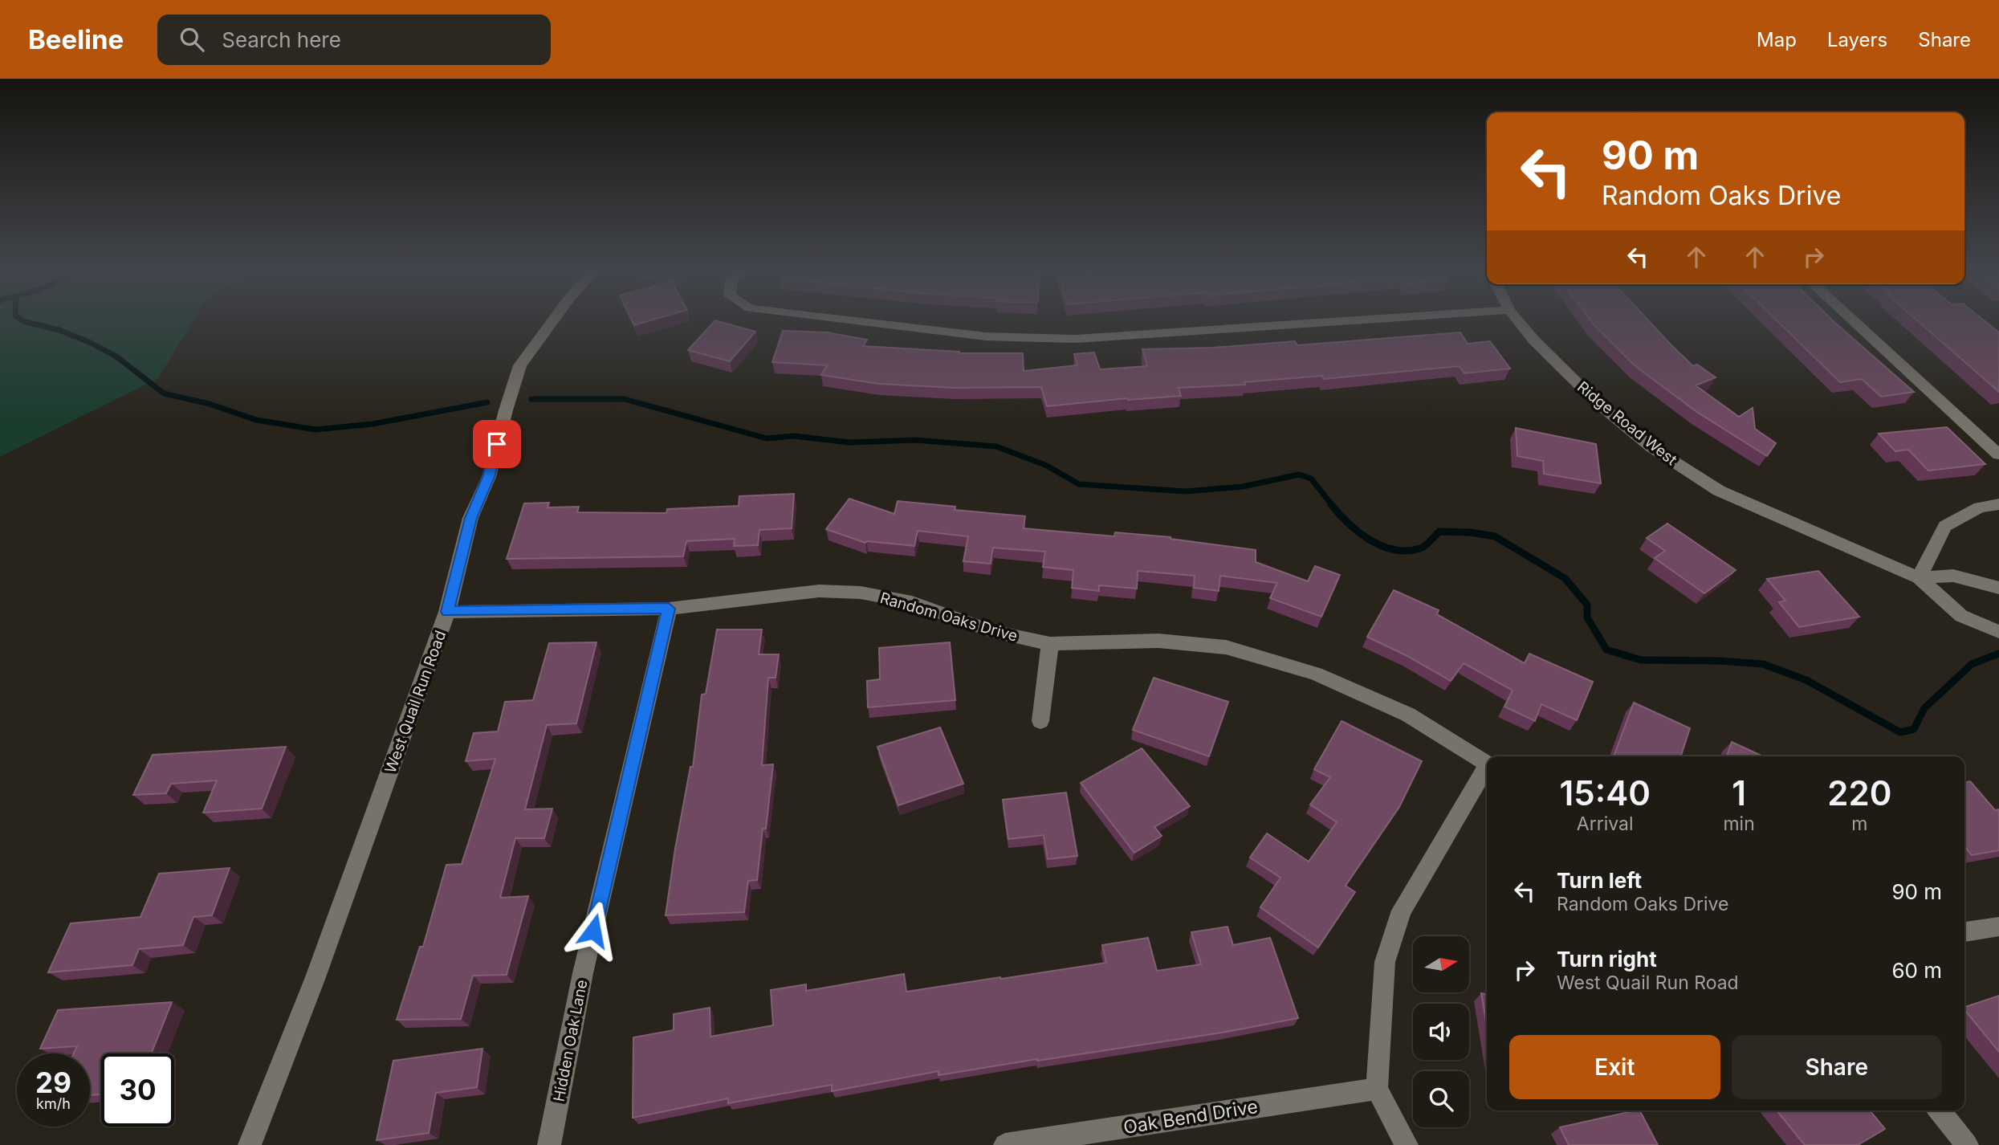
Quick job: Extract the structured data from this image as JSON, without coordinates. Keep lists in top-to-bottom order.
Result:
{
  "streets": {
    "street": [
      "Ridge Road West",
      "Random Oaks Drive",
      "West Quail Run Road",
      "Hidden Oak Lane",
      "Oak Bend Drive"
    ]
  },
  "crossings": [
    ["Random Oaks Drive", "West Quail Run Road"],
    ["Random Oaks Drive", "Hidden Oak Lane"]
  ],
  "north": "right",
  "page": {
    "header": "Beeline",
    "search": "Search here",
    "nav": ["Map", "Layers", "Share"],
    "turn": ["90 m", "Random Oaks Drive"],
    "eta": [
      "15:40",
      "Arrival",
      "1",
      "min",
      "220",
      "m"
    ],
    "list": [
      {
        "name": "Turn left",
        "note": "Random Oaks Drive",
        "value": "90 m"
      },
      {
        "name": "Turn right",
        "note": "West Quail Run Road",
        "value": "60 m"
      }
    ],
    "buttons": ["Exit", "Share"],
    "speed": "29 km/h",
    "limit": "30"
  }
}
